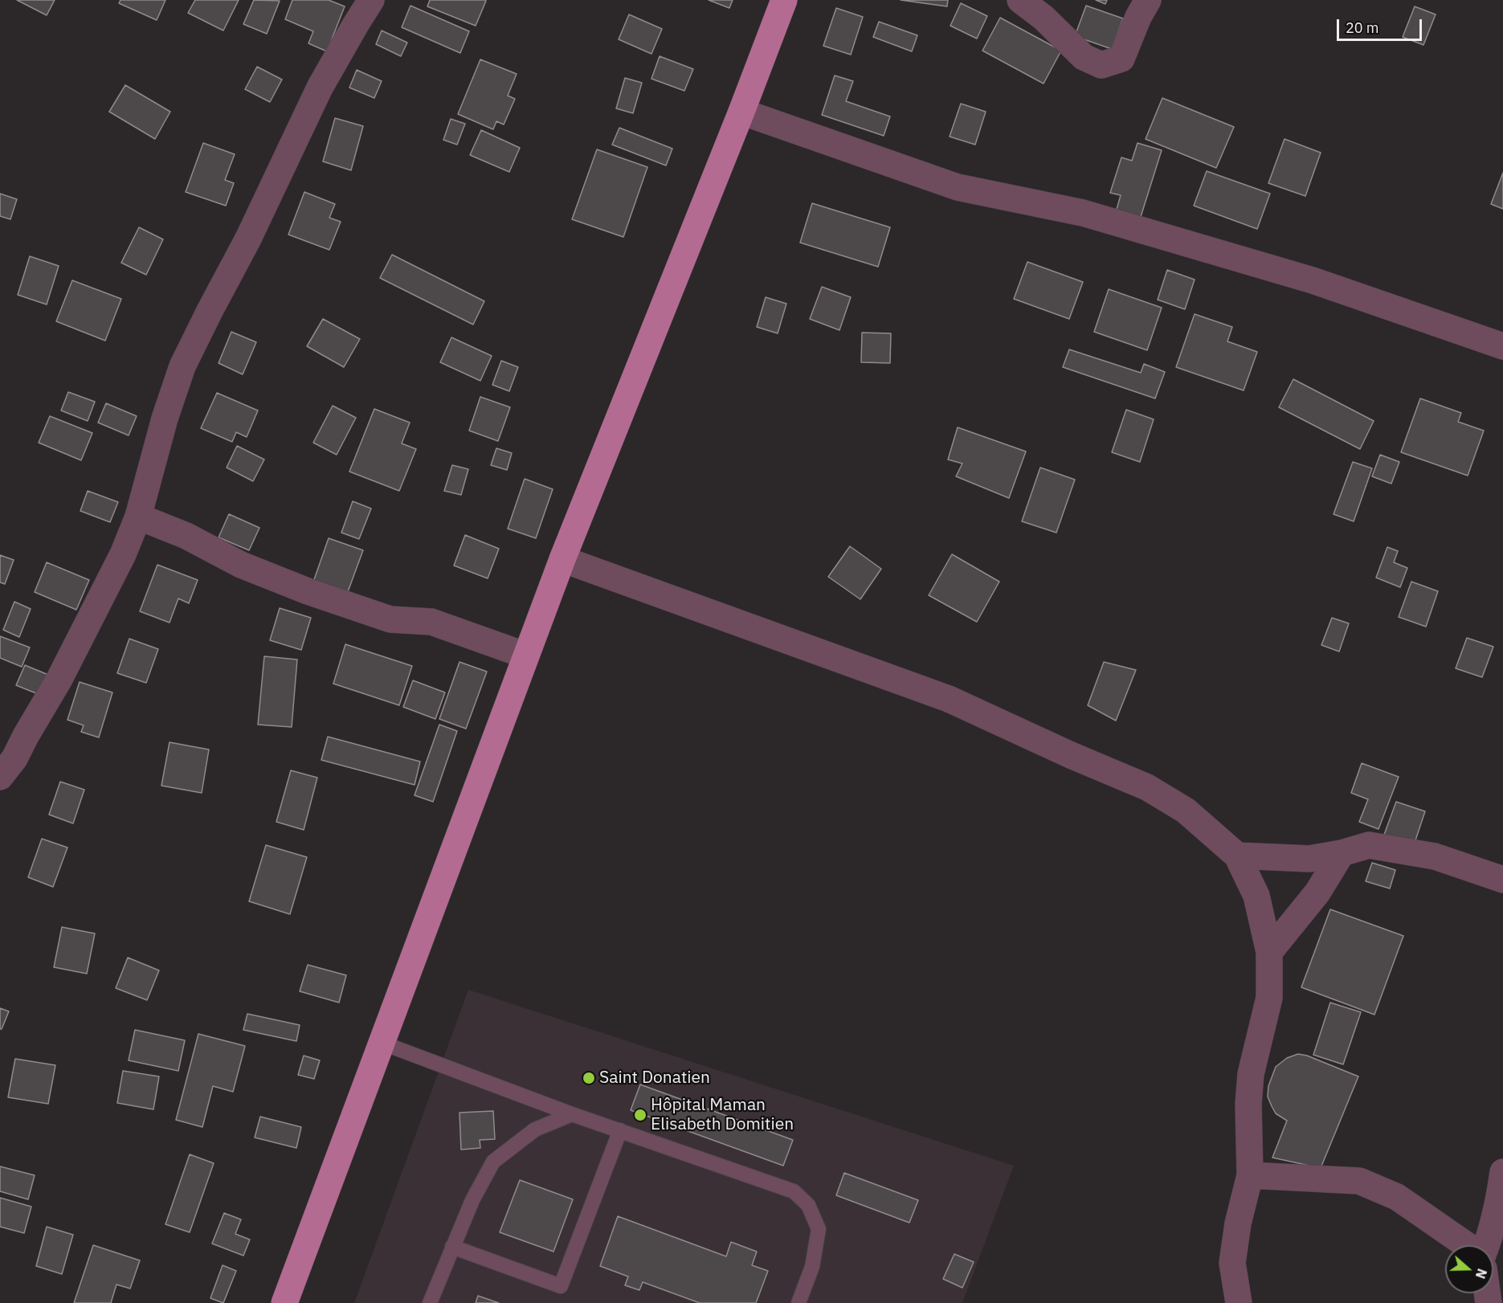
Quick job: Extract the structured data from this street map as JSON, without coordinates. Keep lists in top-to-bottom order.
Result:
{
  "places": ["Saint Donatien", "Hôpital Maman Elisabeth Domitien"],
  "scale_bar": "20 m",
  "north": "right"
}
